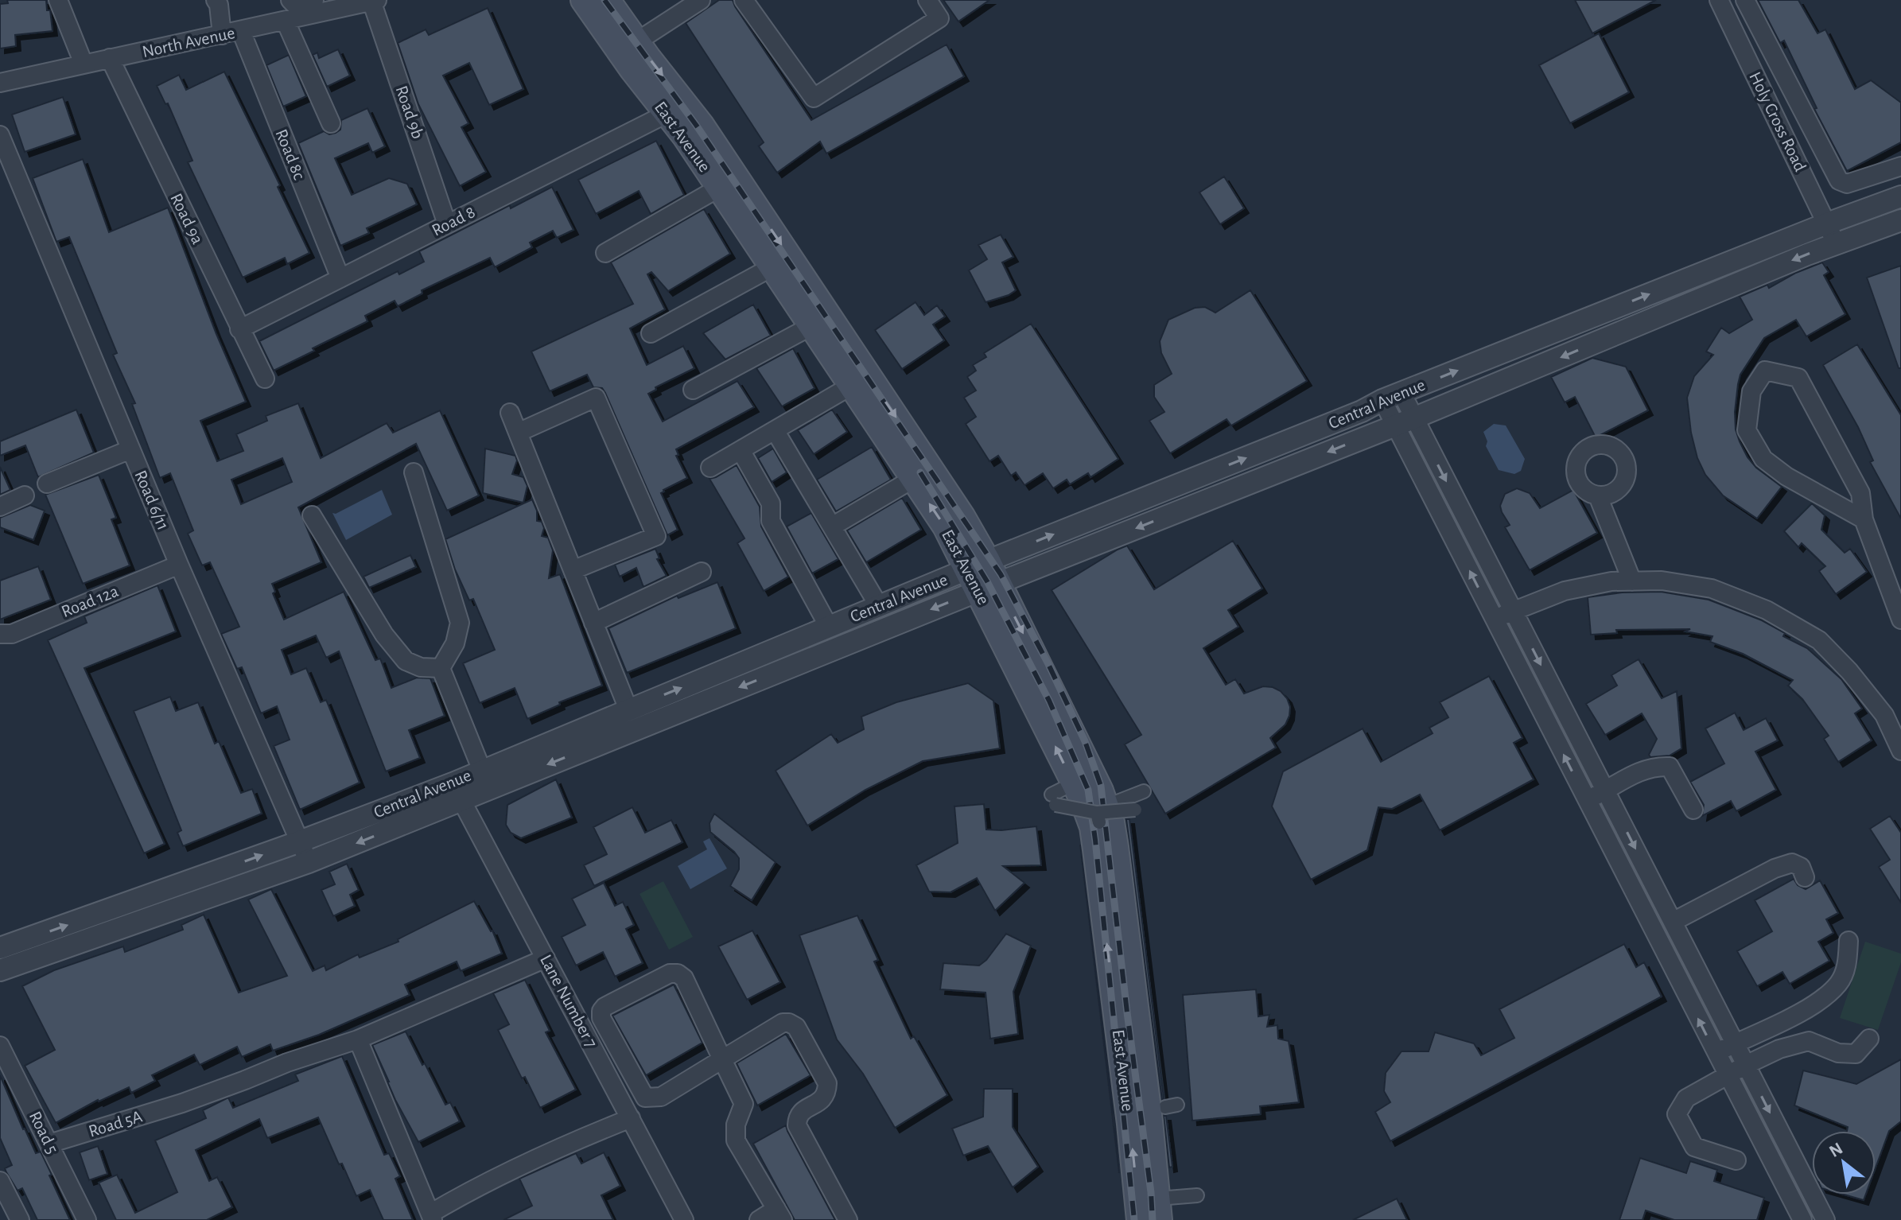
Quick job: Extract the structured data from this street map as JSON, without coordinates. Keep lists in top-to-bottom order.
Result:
{
  "streets": {
    "main road": ["East Avenue"],
    "street": [
      "North Avenue",
      "Road 9b",
      "Holy Cross Road",
      "Road 8c",
      "Road 9a",
      "Road 8",
      "Central Avenue",
      "Road 6/11",
      "Road 12a",
      "Lane Number 7",
      "Road 5A",
      "Road 5"
    ]
  },
  "crossings": [
    ["North Avenue", "Road 9b"],
    ["North Avenue", "Road 8c"],
    ["North Avenue", "Road 9a"],
    ["Road 9b", "Road 8"],
    ["Holy Cross Road", "Central Avenue"],
    ["East Avenue", "Road 8"],
    ["East Avenue", "Central Avenue"],
    ["Road 8c", "Road 8"],
    ["Road 9a", "Road 8"],
    ["Central Avenue", "Road 6/11"],
    ["Central Avenue", "Lane Number 7"],
    ["Road 6/11", "Road 12a"],
    ["Lane Number 7", "Road 5A"],
    ["Road 5A", "Road 5"]
  ],
  "north": "top left"
}
